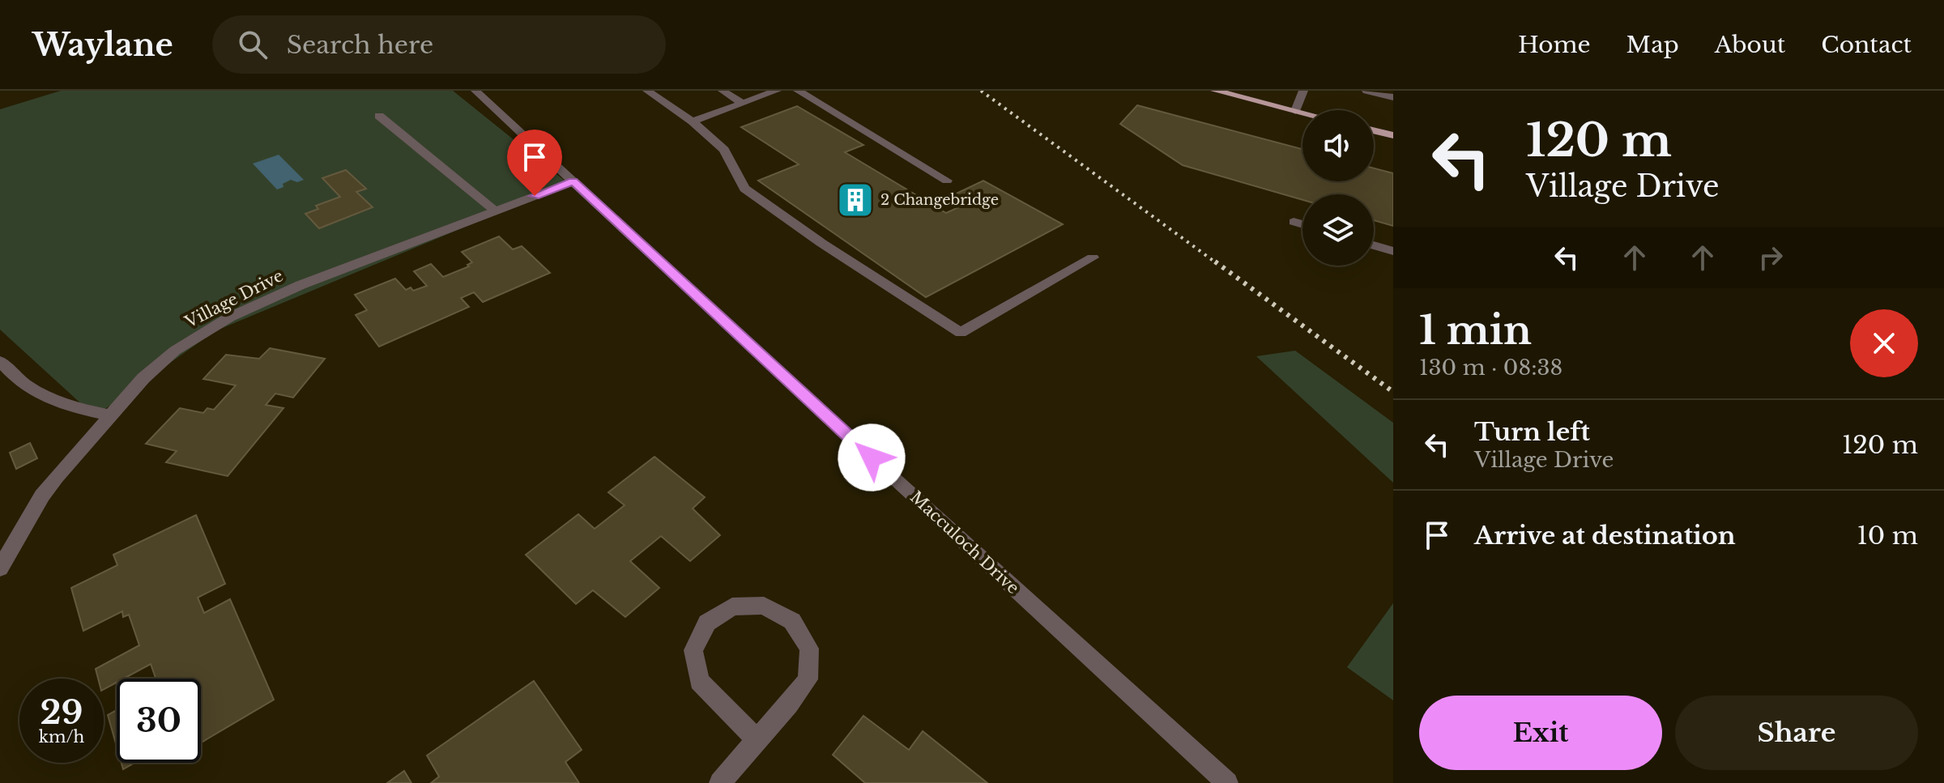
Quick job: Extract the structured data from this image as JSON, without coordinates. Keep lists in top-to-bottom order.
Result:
{
  "streets": {
    "street": ["Village Drive", "Macculoch Drive"]
  },
  "crossings": [
    ["Village Drive", "Macculoch Drive"]
  ],
  "places": {
    "building": ["2 Changebridge"]
  },
  "page": {
    "header": "Waylane",
    "search": "Search here",
    "nav": [
      "Home",
      "Map",
      "About",
      "Contact"
    ],
    "turn": ["120 m", "Village Drive"],
    "heading": ["1 min", "130 m · 08:38"],
    "list": [
      {
        "name": "Turn left",
        "note": "Village Drive",
        "value": "120 m"
      },
      {
        "name": "Arrive at destination",
        "value": "10 m"
      }
    ],
    "speed": "29 km/h",
    "limit": "30",
    "buttons": ["Exit", "Share"]
  }
}
